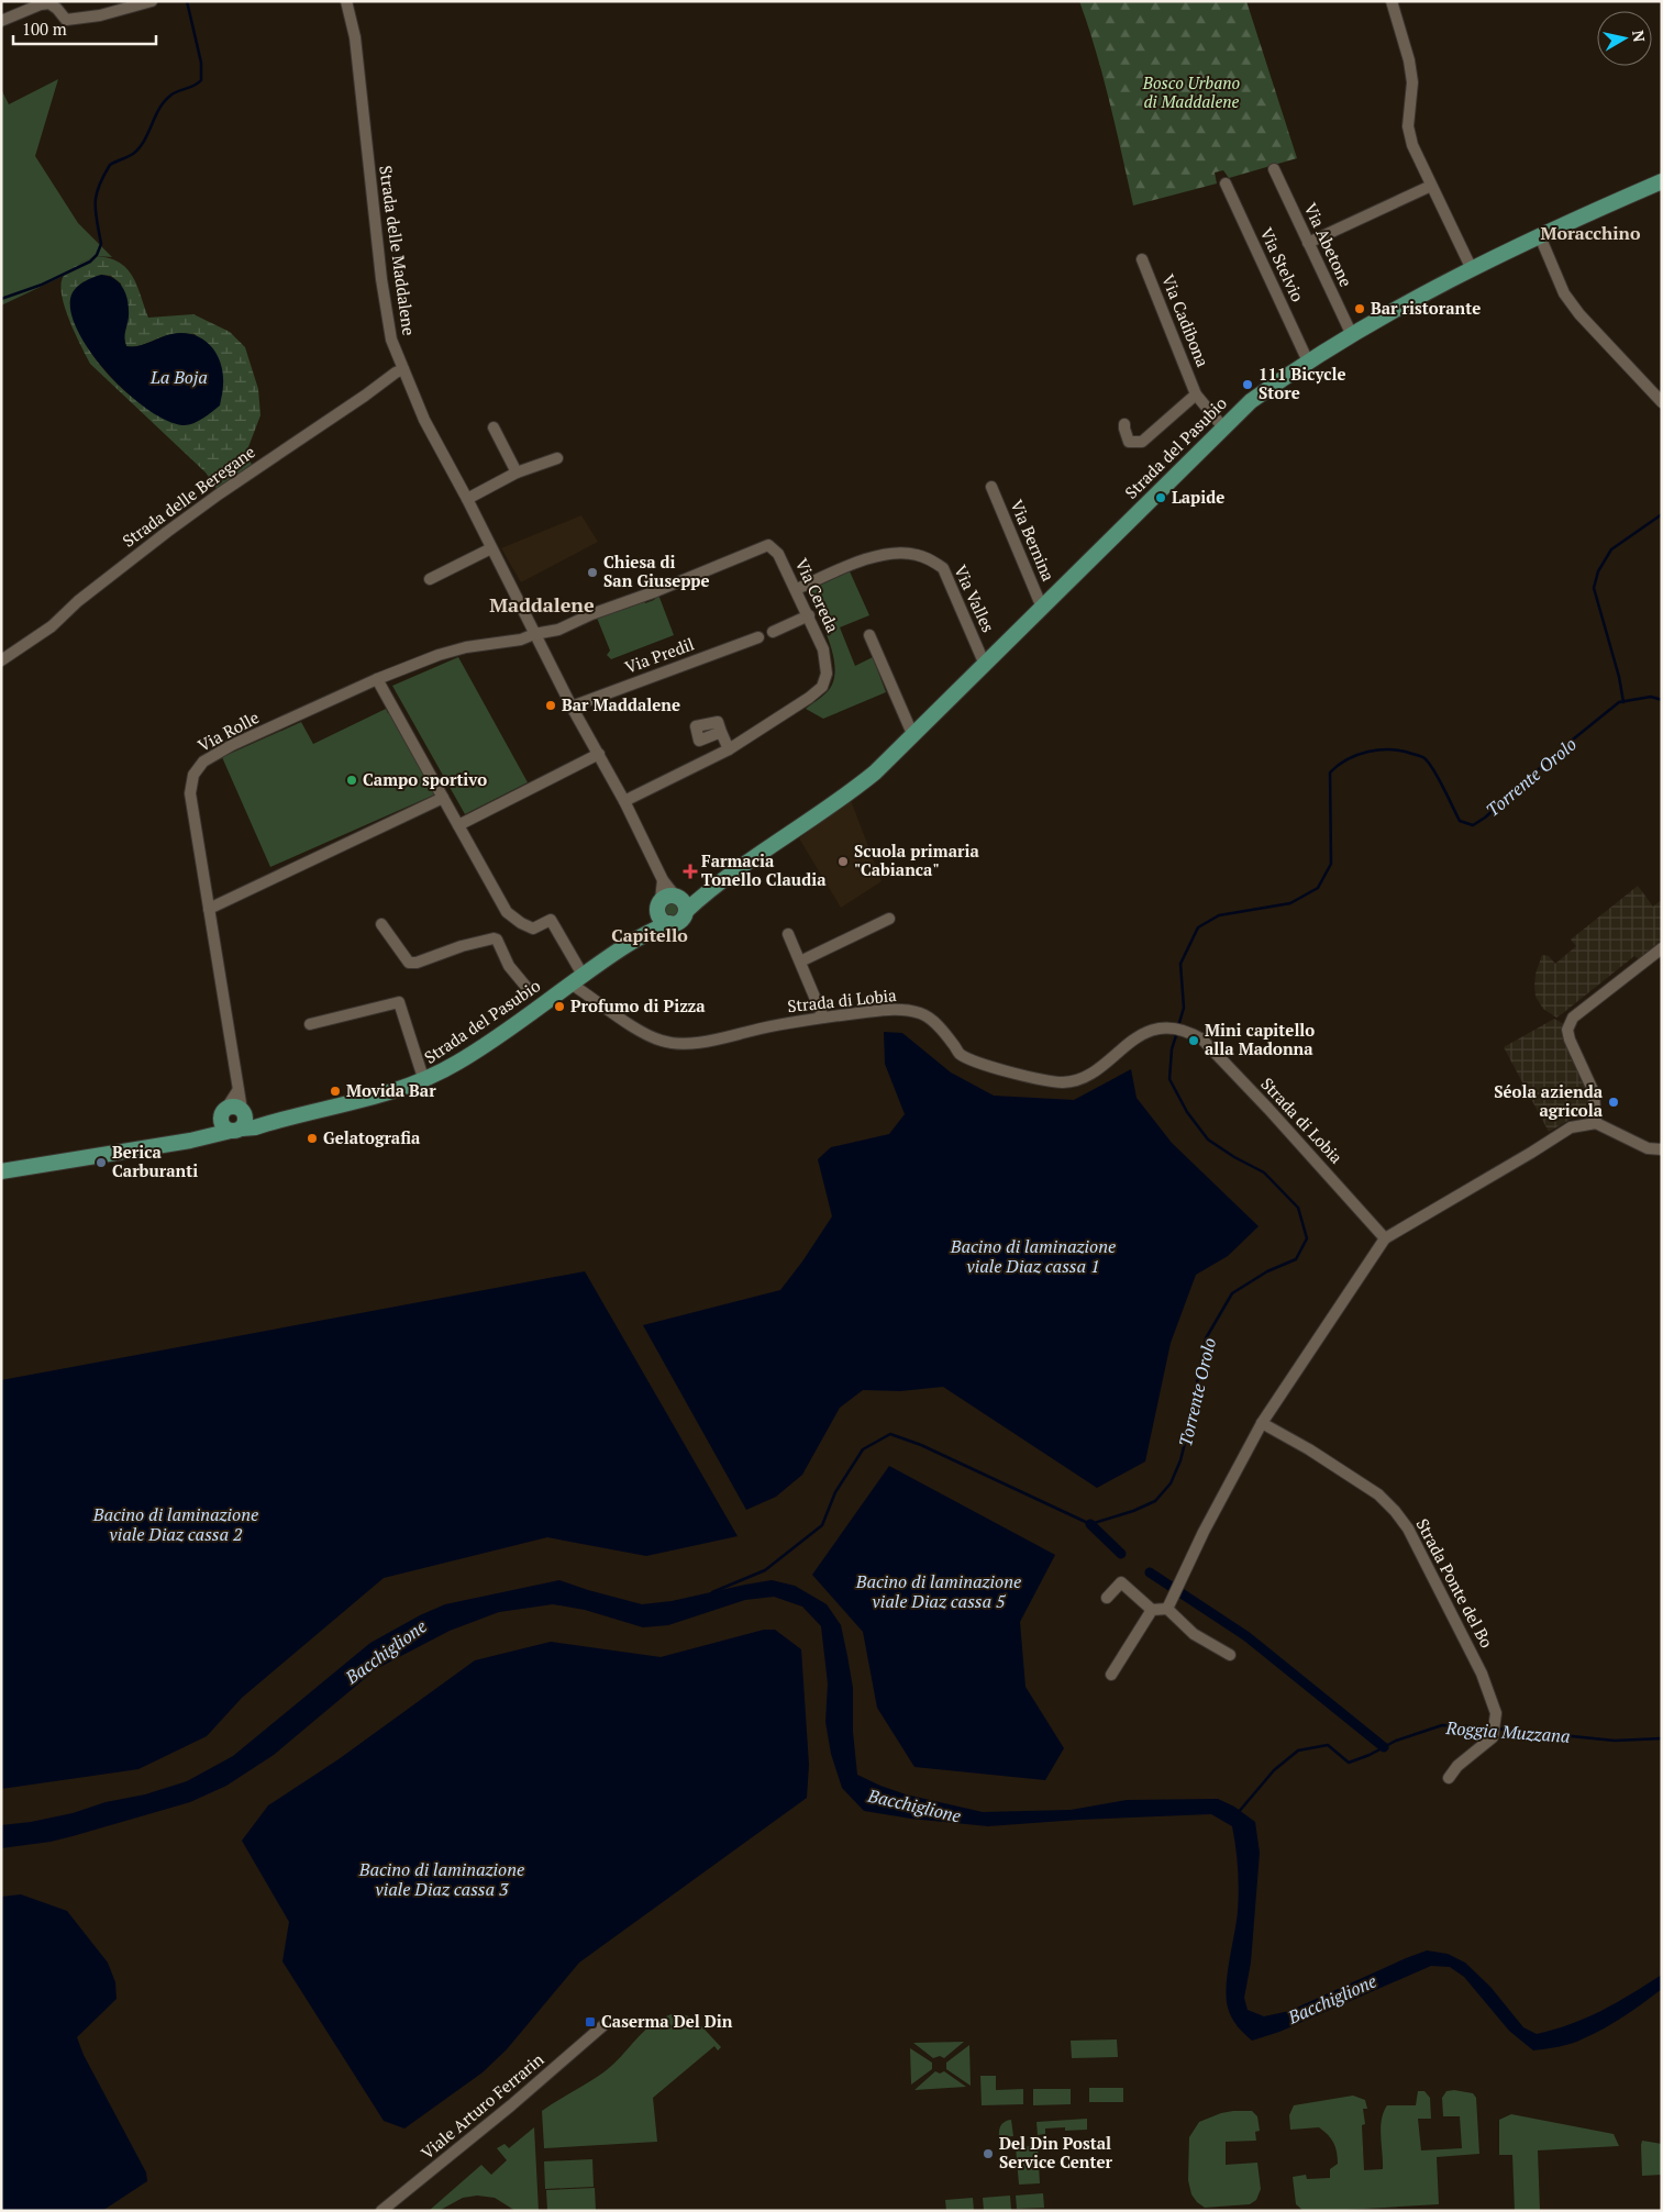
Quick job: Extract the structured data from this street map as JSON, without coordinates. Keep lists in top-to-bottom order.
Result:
{
  "streets": {
    "main road": ["Strada del Pasubio"],
    "street": [
      "Via Abetone",
      "Strada delle Maddalene",
      "Via Stelvio",
      "Via Cadibona",
      "Strada delle Beregane",
      "Via Bernina",
      "Via Cereda",
      "Via Valles",
      "Via Predil",
      "Via Rolle",
      "Strada di Lobia",
      "Strada Ponte del Bo",
      "Viale Arturo Ferrarin"
    ]
  },
  "crossings": [
    ["Via Abetone", "Strada del Pasubio"],
    ["Strada delle Maddalene", "Strada del Pasubio"],
    ["Strada delle Maddalene", "Strada delle Beregane"],
    ["Strada delle Maddalene", "Via Cereda"],
    ["Strada delle Maddalene", "Via Predil"],
    ["Strada delle Maddalene", "Via Rolle"],
    ["Via Stelvio", "Strada del Pasubio"],
    ["Via Cadibona", "Strada del Pasubio"],
    ["Strada del Pasubio", "Via Bernina"],
    ["Strada del Pasubio", "Via Valles"],
    ["Strada del Pasubio", "Via Rolle"],
    ["Strada del Pasubio", "Strada di Lobia"],
    ["Via Cereda", "Via Valles"],
    ["Via Cereda", "Via Rolle"]
  ],
  "districts": ["Moracchino", "Maddalene", "Capitello"],
  "water": [
    "La Boja",
    "Torrente Orolo",
    "Bacino di laminazione viale Diaz cassa 1",
    "Bacino di laminazione viale Diaz cassa 2",
    "Bacino di laminazione viale Diaz cassa 5",
    "Bacchiglione",
    "Roggia Muzzana",
    "Bacino di laminazione viale Diaz cassa 3"
  ],
  "parks": ["Bosco Urbano di Maddalene"],
  "places": {
    "other": [
      "Bar ristorante",
      "111 Bicycle Store",
      "Lapide",
      "Chiesa di San Giuseppe",
      "Bar Maddalene",
      "Campo sportivo",
      "Scuola primaria \"Cabianca\"",
      "Profumo di Pizza",
      "Mini capitello alla Madonna",
      "Movida Bar",
      "Séola azienda agricola",
      "Gelatografia",
      "Berica Carburanti",
      "Del Din Postal Service Center"
    ],
    "health": ["Farmacia Tonello Claudia"],
    "transit": ["Caserma Del Din"]
  },
  "scale_bar": "100 m",
  "north": "right"
}
